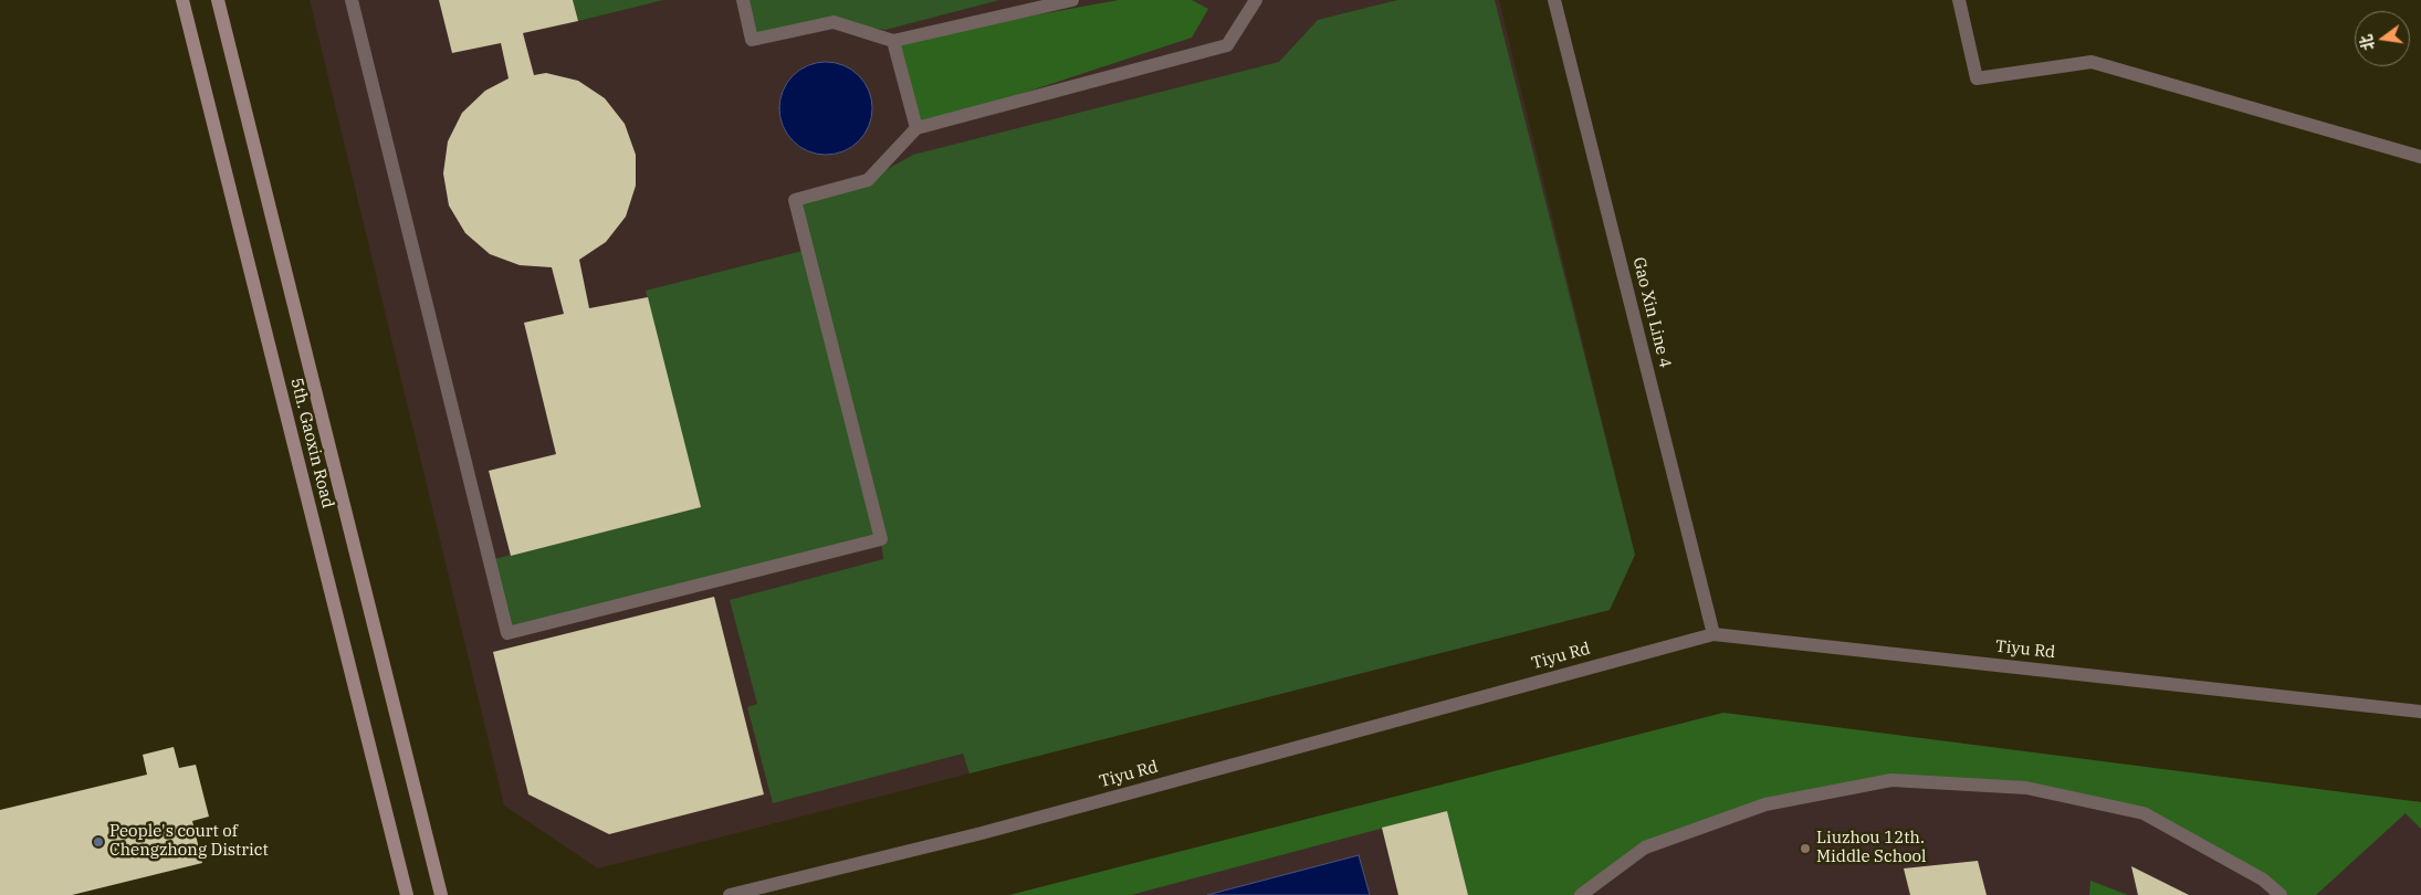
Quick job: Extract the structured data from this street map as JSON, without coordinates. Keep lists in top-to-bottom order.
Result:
{
  "streets": {
    "main road": ["5th. Gaoxin Road"],
    "street": ["Gao Xin Line 4", "Tiyu Rd"]
  },
  "crossings": [
    ["Gao Xin Line 4", "Tiyu Rd"]
  ],
  "places": ["People's court of Chengzhong District", "Liuzhou 12th. Middle School"],
  "north": "left"
}
